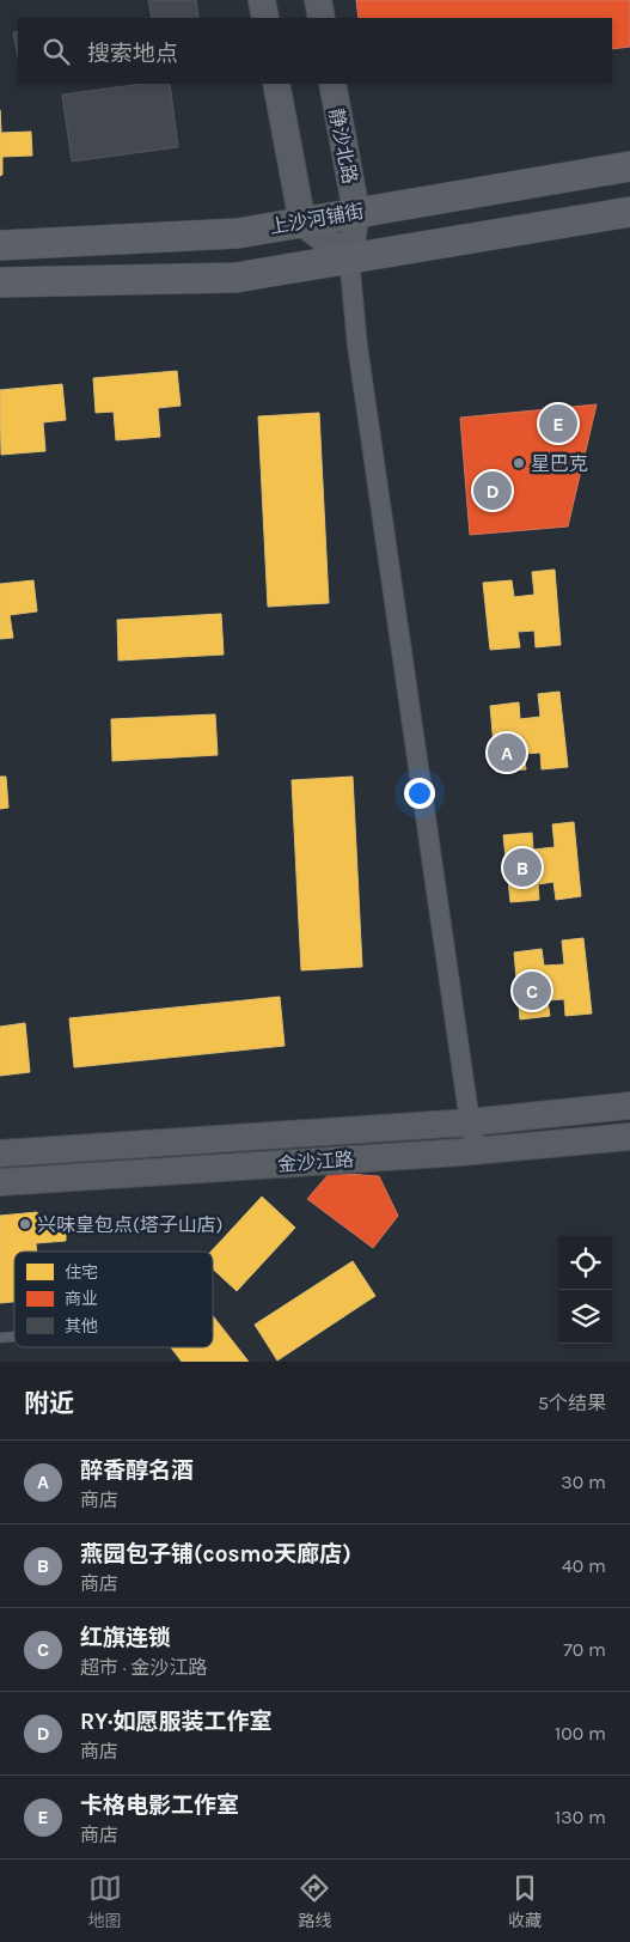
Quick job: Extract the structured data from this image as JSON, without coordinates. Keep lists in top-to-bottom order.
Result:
{
  "streets": {
    "main road": ["上沙河铺街"],
    "street": ["静沙北路", "金沙江路"]
  },
  "crossings": [
    ["静沙北路", "上沙河铺街"]
  ],
  "places": ["星巴克", "兴味皇包点(塔子山店)"],
  "legend": ["住宅", "商业", "其他"],
  "page": {
    "search": "搜索地点",
    "pins": [
      "E",
      "D",
      "A",
      "B",
      "C"
    ],
    "heading": ["附近", "5个结果"],
    "list": [
      {
        "mark": "A",
        "name": "醉香醇名酒",
        "note": "商店",
        "value": "30 m"
      },
      {
        "mark": "B",
        "name": "燕园包子铺(cosmo天廊店)",
        "note": "商店",
        "value": "40 m"
      },
      {
        "mark": "C",
        "name": "红旗连锁",
        "note": "超市 · 金沙江路",
        "value": "70 m"
      },
      {
        "mark": "D",
        "name": "RY·如愿服装工作室",
        "note": "商店",
        "value": "100 m"
      },
      {
        "mark": "E",
        "name": "卡格电影工作室",
        "note": "商店",
        "value": "130 m"
      }
    ],
    "nav": ["地图", "路线", "收藏"]
  }
}
